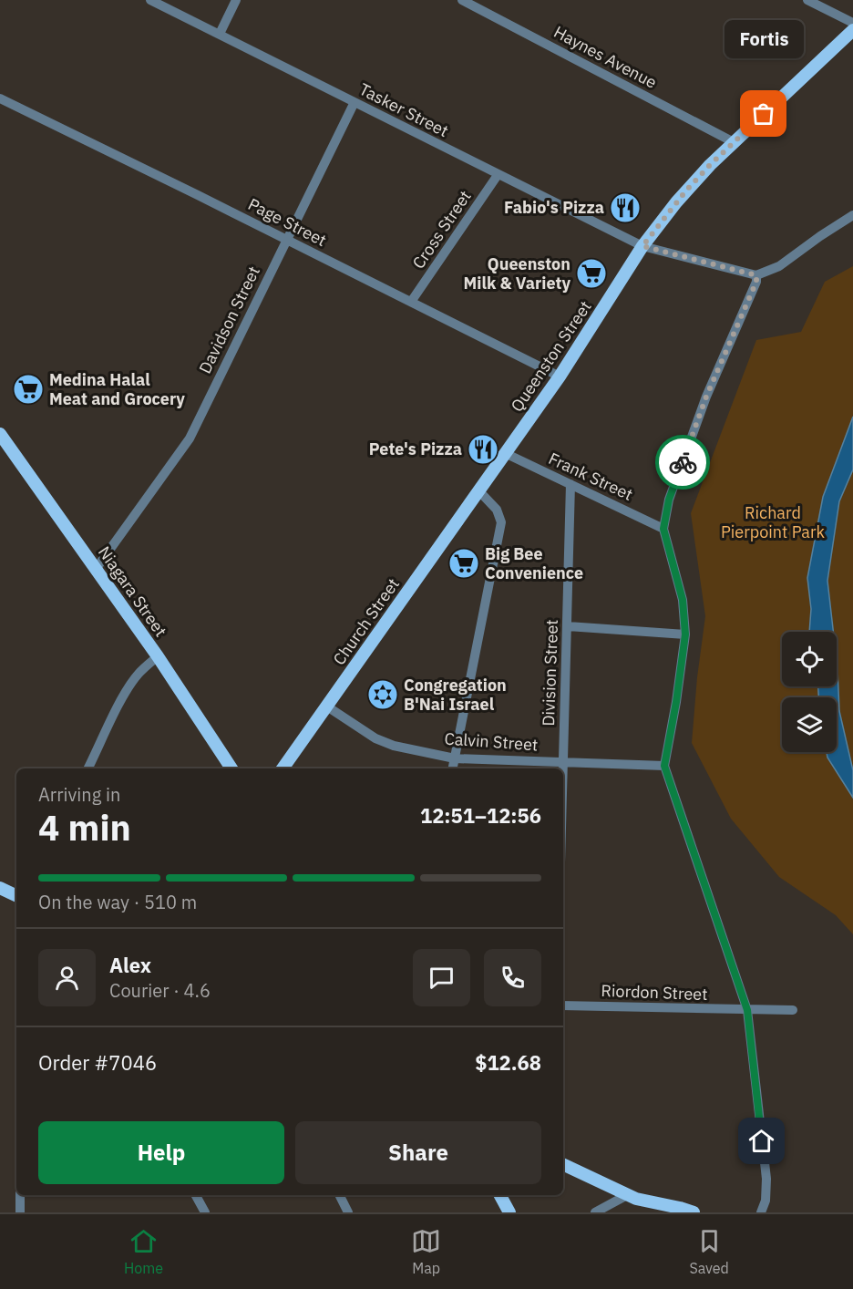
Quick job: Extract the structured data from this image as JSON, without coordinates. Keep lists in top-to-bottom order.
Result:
{
  "streets": {
    "main road": ["Queenston Street", "Niagara Street", "Church Street"],
    "street": [
      "Haynes Avenue",
      "Tasker Street",
      "Page Street",
      "Cross Street",
      "Davidson Street",
      "Frank Street",
      "Division Street",
      "Calvin Street",
      "Riordon Street"
    ]
  },
  "crossings": [
    ["Haynes Avenue", "Queenston Street"],
    ["Tasker Street", "Cross Street"],
    ["Tasker Street", "Davidson Street"],
    ["Tasker Street", "Queenston Street"],
    ["Page Street", "Cross Street"],
    ["Page Street", "Davidson Street"],
    ["Page Street", "Queenston Street"],
    ["Davidson Street", "Niagara Street"],
    ["Queenston Street", "Frank Street"],
    ["Queenston Street", "Church Street"],
    ["Frank Street", "Division Street"],
    ["Church Street", "Calvin Street"],
    ["Division Street", "Calvin Street"]
  ],
  "parks": ["Richard Pierpoint Park"],
  "places": {
    "other": ["Fortis"],
    "restaurant": ["Fabio's Pizza", "Pete's Pizza"],
    "supermarket": ["Queenston Milk & Variety", "Medina Halal Meat and Grocery", "Big Bee Convenience"],
    "synagogue": ["Congregation B'Nai Israel"]
  },
  "page": {
    "bubble": "Fortis",
    "heading": ["4 min", "Arriving in", "12:51–12:56"],
    "panel": [
      "Alex",
      "Courier · 4.6",
      "Order #7046",
      "$12.68"
    ],
    "bar": "On the way · 510 m",
    "buttons": ["Help", "Share"],
    "tabs": ["Home", "Map", "Saved"]
  }
}
